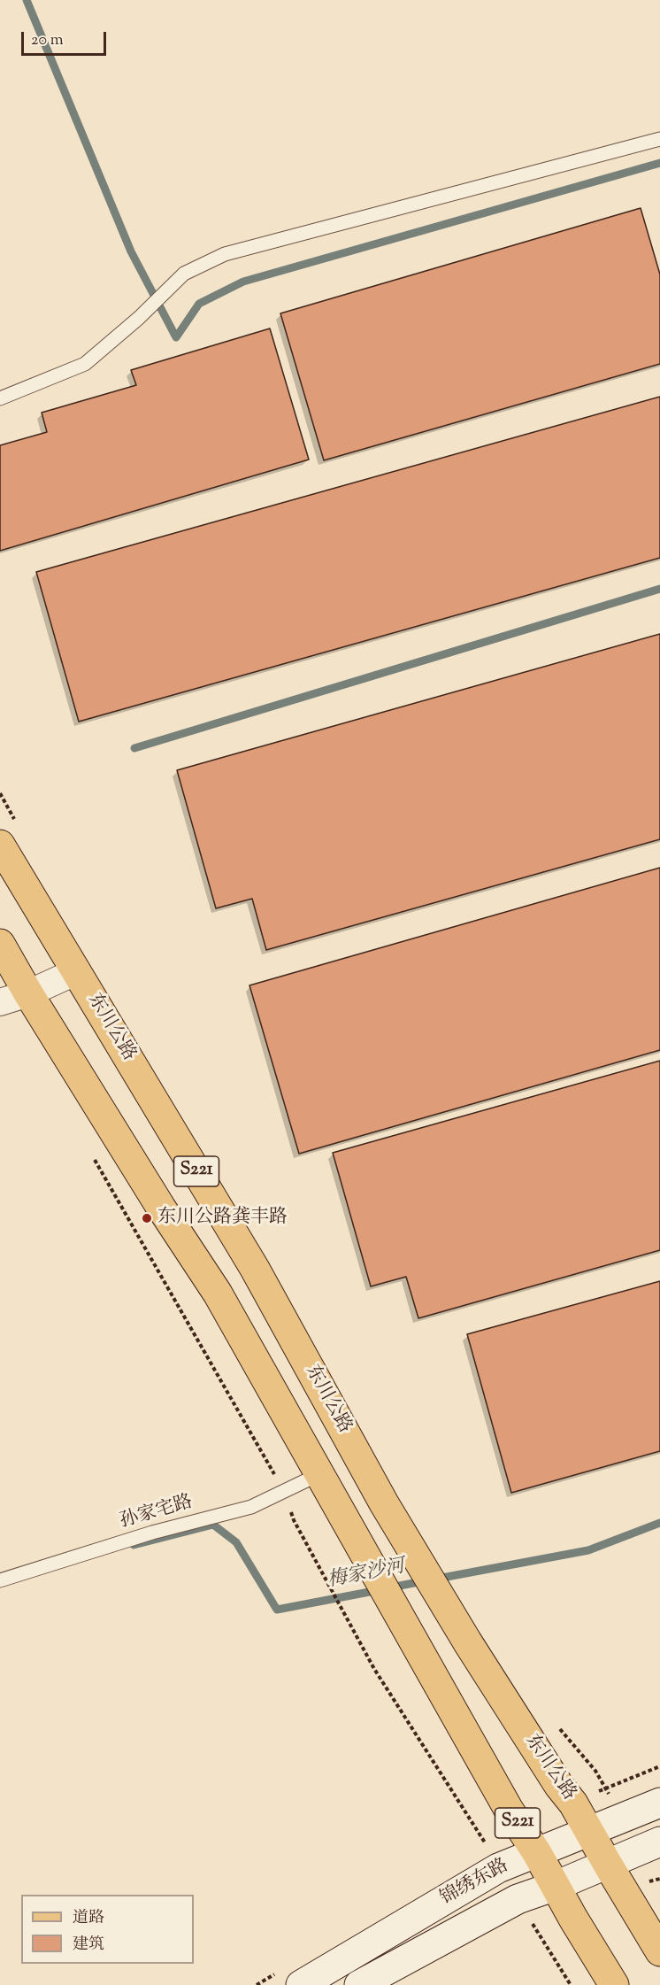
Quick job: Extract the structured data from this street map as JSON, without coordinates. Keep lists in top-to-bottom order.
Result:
{
  "streets": {
    "main road": ["东川公路", "S221", "锦绣东路"],
    "lane": ["孙家宅路"]
  },
  "crossings": [
    ["东川公路", "锦绣东路"],
    ["S221", "孙家宅路"],
    ["S221", "锦绣东路"]
  ],
  "water": ["梅家沙河"],
  "places": ["东川公路龚丰路"],
  "legend": ["道路", "建筑"],
  "scale_bar": "20 m"
}
